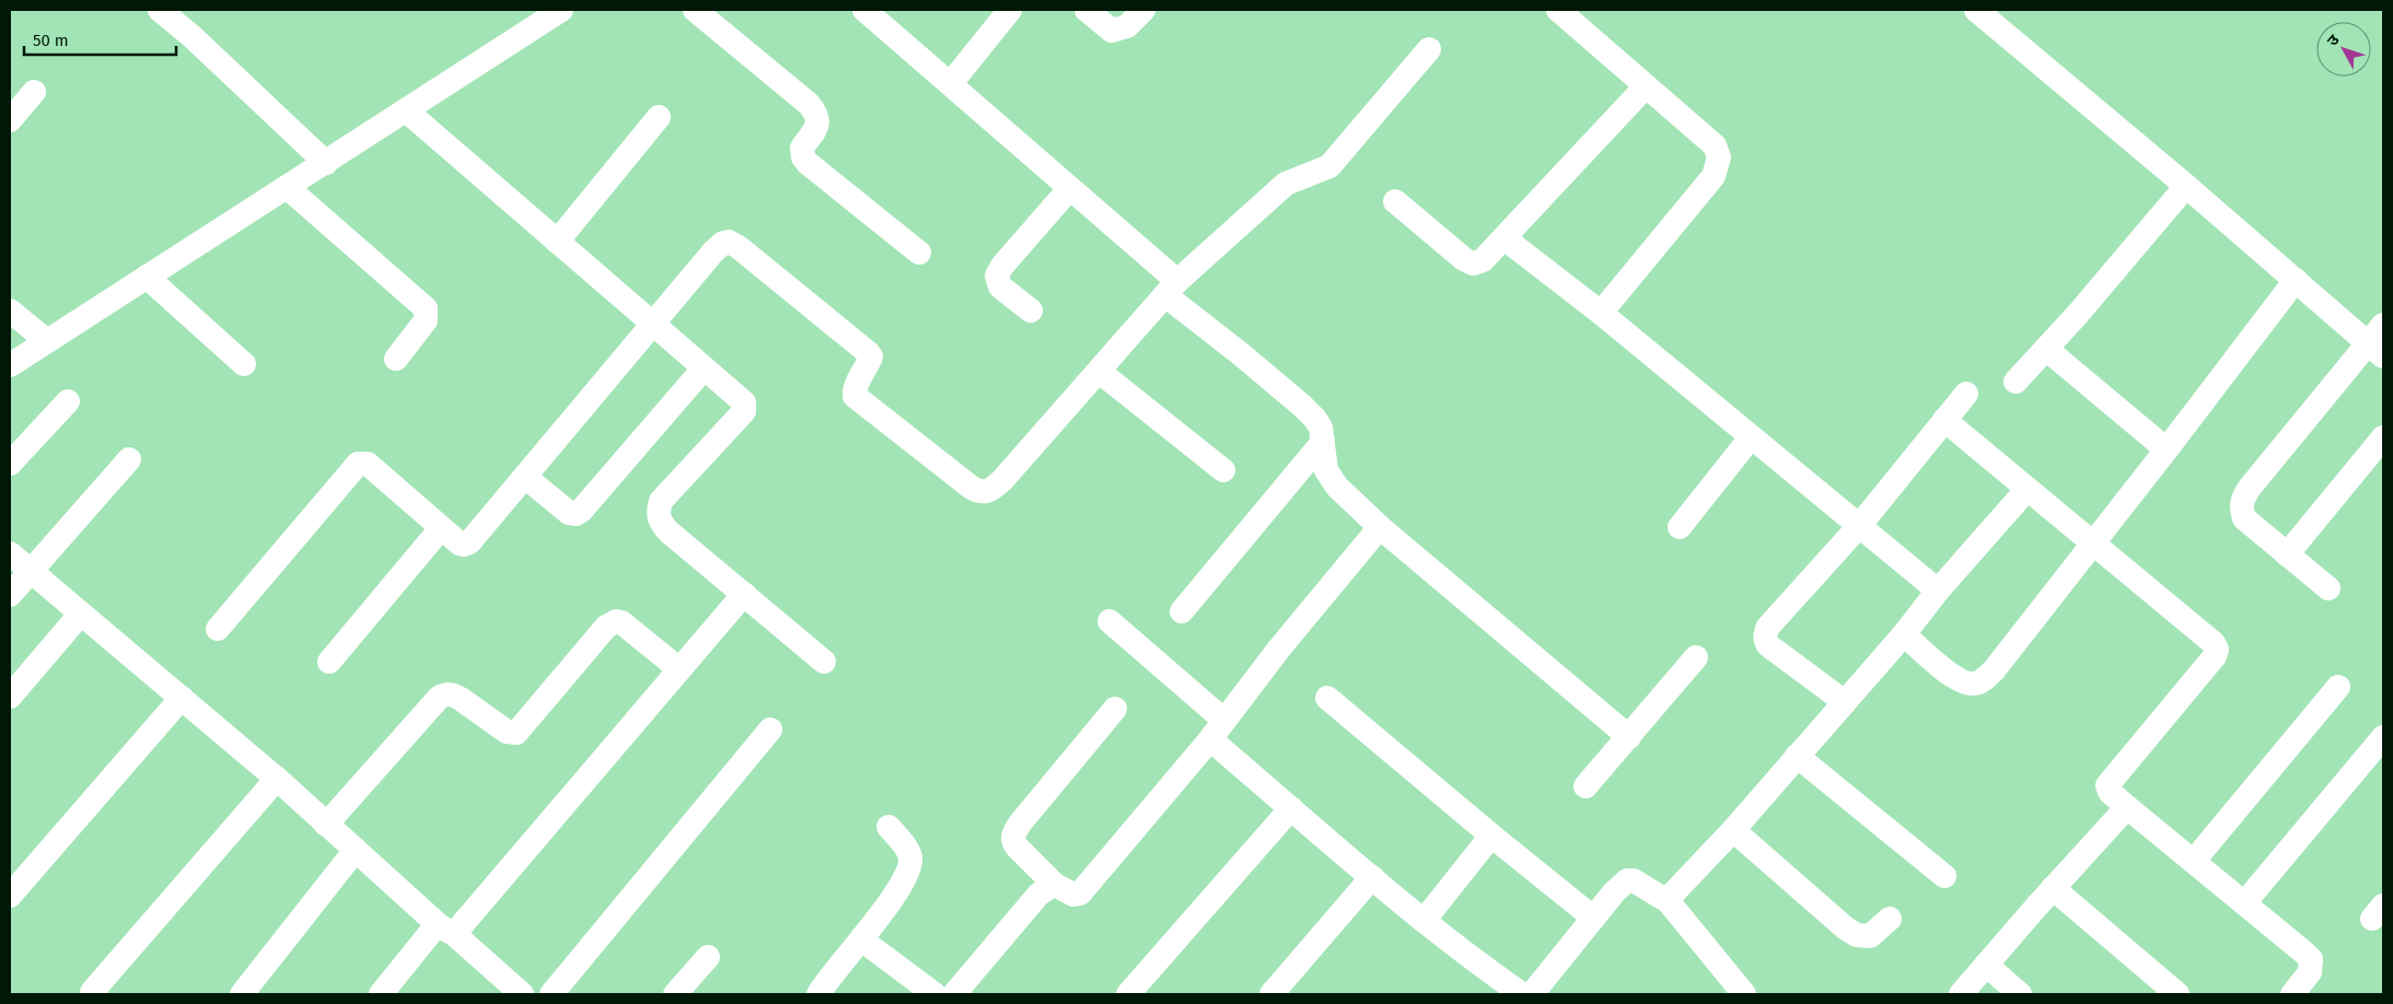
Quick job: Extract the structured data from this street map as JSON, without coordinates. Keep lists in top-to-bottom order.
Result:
{
  "scale_bar": "50 m",
  "north": "top left"
}
